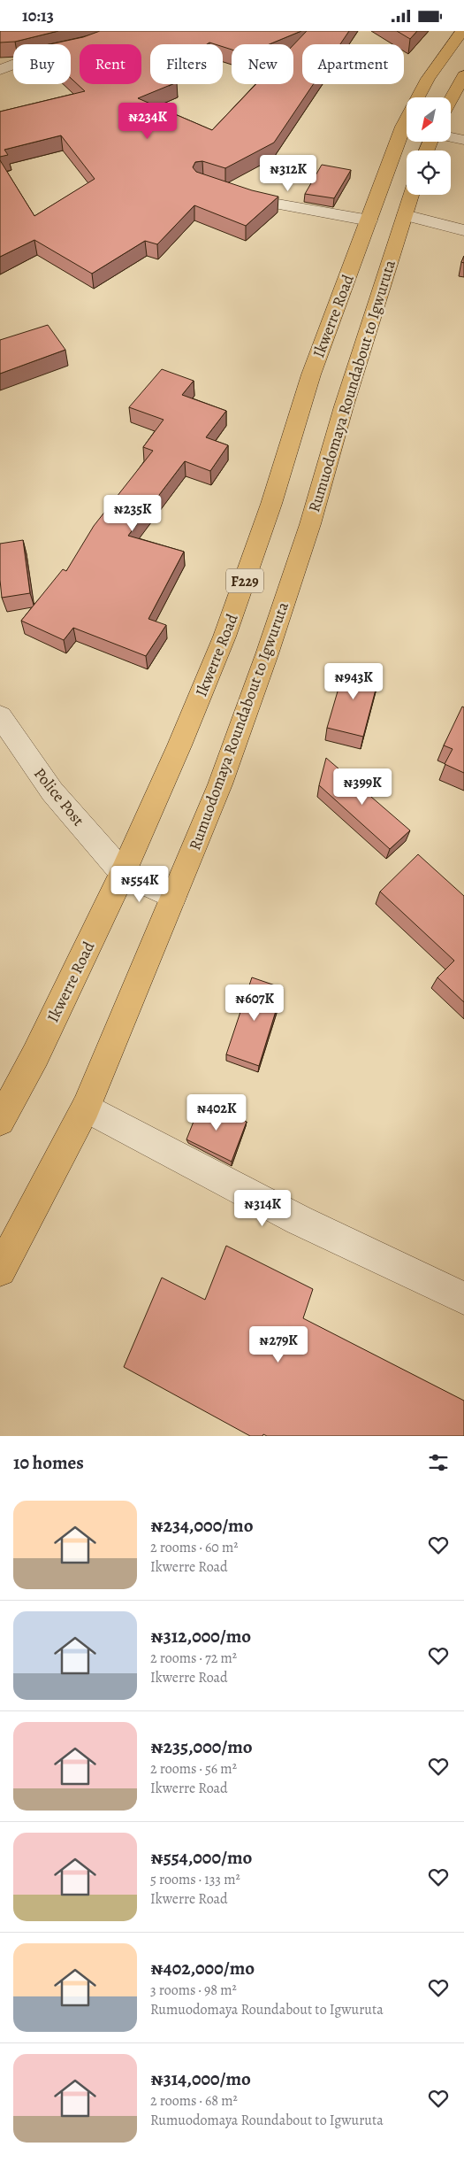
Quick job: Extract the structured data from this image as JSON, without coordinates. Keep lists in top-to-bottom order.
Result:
{
  "streets": {
    "main road": ["Ikwerre Road", "Rumuodomaya Roundabout to Igwuruta", "F229"],
    "street": ["Police Post"]
  },
  "crossings": [
    ["Ikwerre Road", "Police Post"]
  ],
  "north": "bottom left",
  "page": {
    "status": "10:13",
    "chip": [
      "Buy",
      "Rent",
      "Filters",
      "New",
      "Apartment"
    ],
    "price": [
      "₦234K",
      "₦312K",
      "₦235K",
      "₦943K",
      "₦399K",
      "₦554K",
      "₦607K",
      "₦402K",
      "₦314K",
      "₦279K"
    ],
    "heading": "10 homes",
    "list": [
      {
        "name": "₦234,000/mo",
        "note": "2 rooms · 60 m² · Ikwerre Road"
      },
      {
        "name": "₦312,000/mo",
        "note": "2 rooms · 72 m² · Ikwerre Road"
      },
      {
        "name": "₦235,000/mo",
        "note": "2 rooms · 56 m² · Ikwerre Road"
      },
      {
        "name": "₦554,000/mo",
        "note": "5 rooms · 133 m² · Ikwerre Road"
      },
      {
        "name": "₦402,000/mo",
        "note": "3 rooms · 98 m² · Rumuodomaya Roundabout to Igwuruta"
      },
      {
        "name": "₦314,000/mo",
        "note": "2 rooms · 68 m² · Rumuodomaya Roundabout to Igwuruta"
      }
    ]
  }
}
